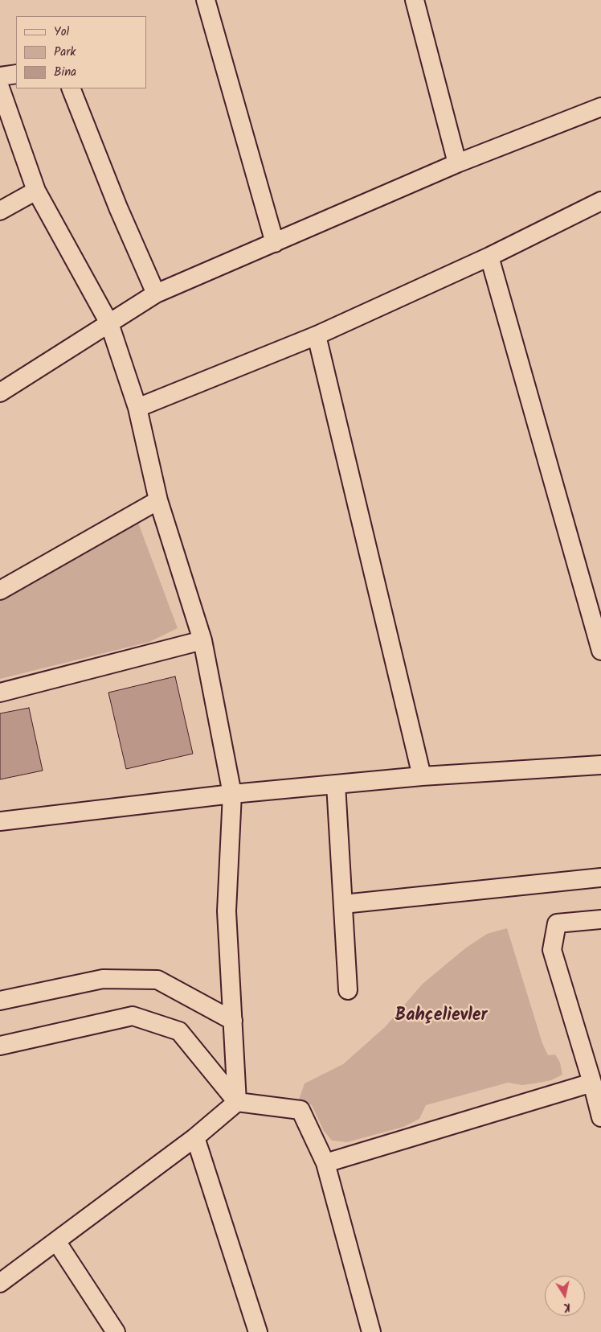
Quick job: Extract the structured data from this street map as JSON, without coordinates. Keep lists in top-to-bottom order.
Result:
{
  "districts": ["Bahçelievler"],
  "legend": ["Yol", "Park", "Bina"],
  "north": "bottom"
}
